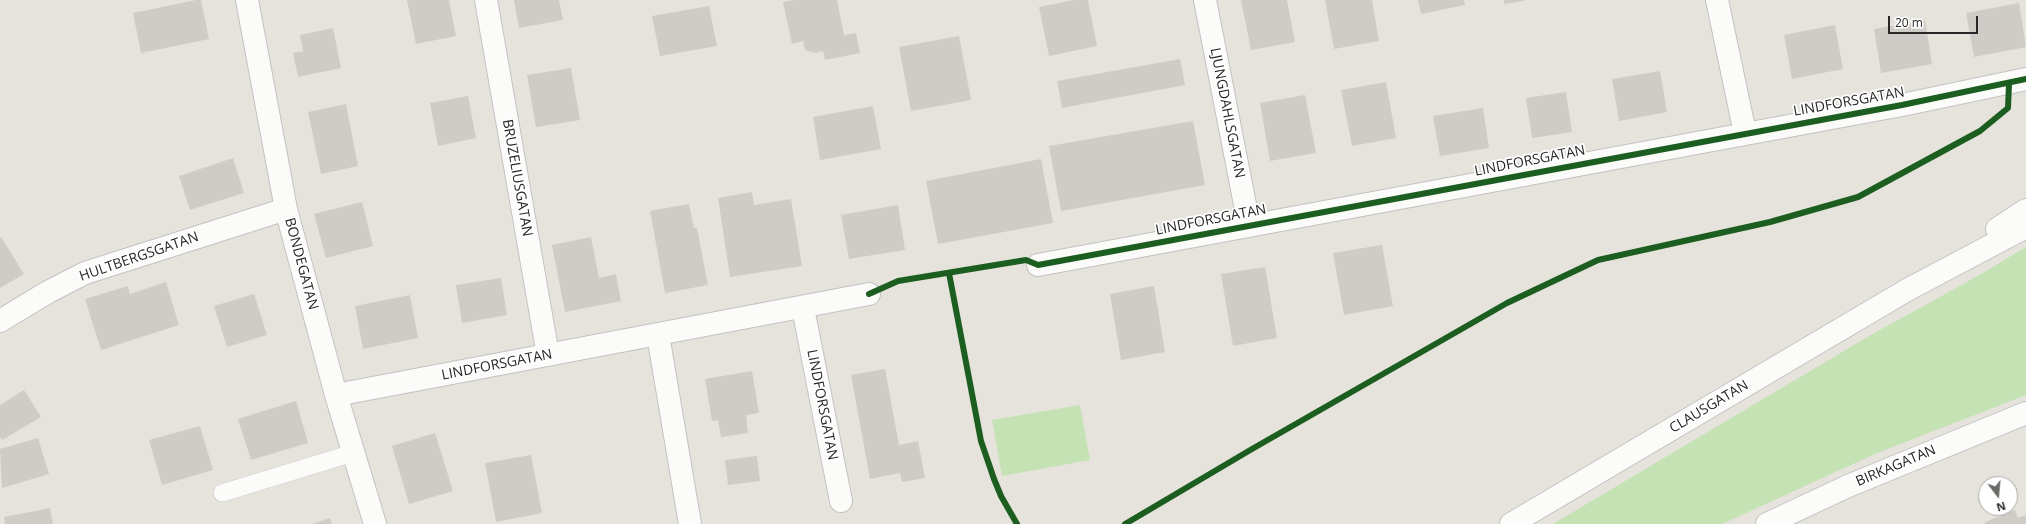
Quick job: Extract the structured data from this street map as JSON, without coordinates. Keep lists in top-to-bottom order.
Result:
{
  "streets": {
    "street": [
      "LINDFORSGATAN",
      "LJUNGDAHLSGATAN",
      "BRUZELIUSGATAN",
      "HULTBERGSGATAN",
      "BONDEGATAN",
      "CLAUSGATAN",
      "BIRKAGATAN"
    ]
  },
  "crossings": [
    ["LINDFORSGATAN", "LJUNGDAHLSGATAN"],
    ["LINDFORSGATAN", "BRUZELIUSGATAN"],
    ["LINDFORSGATAN", "BONDEGATAN"],
    ["HULTBERGSGATAN", "BONDEGATAN"]
  ],
  "scale_bar": "20 m",
  "north": "bottom"
}
